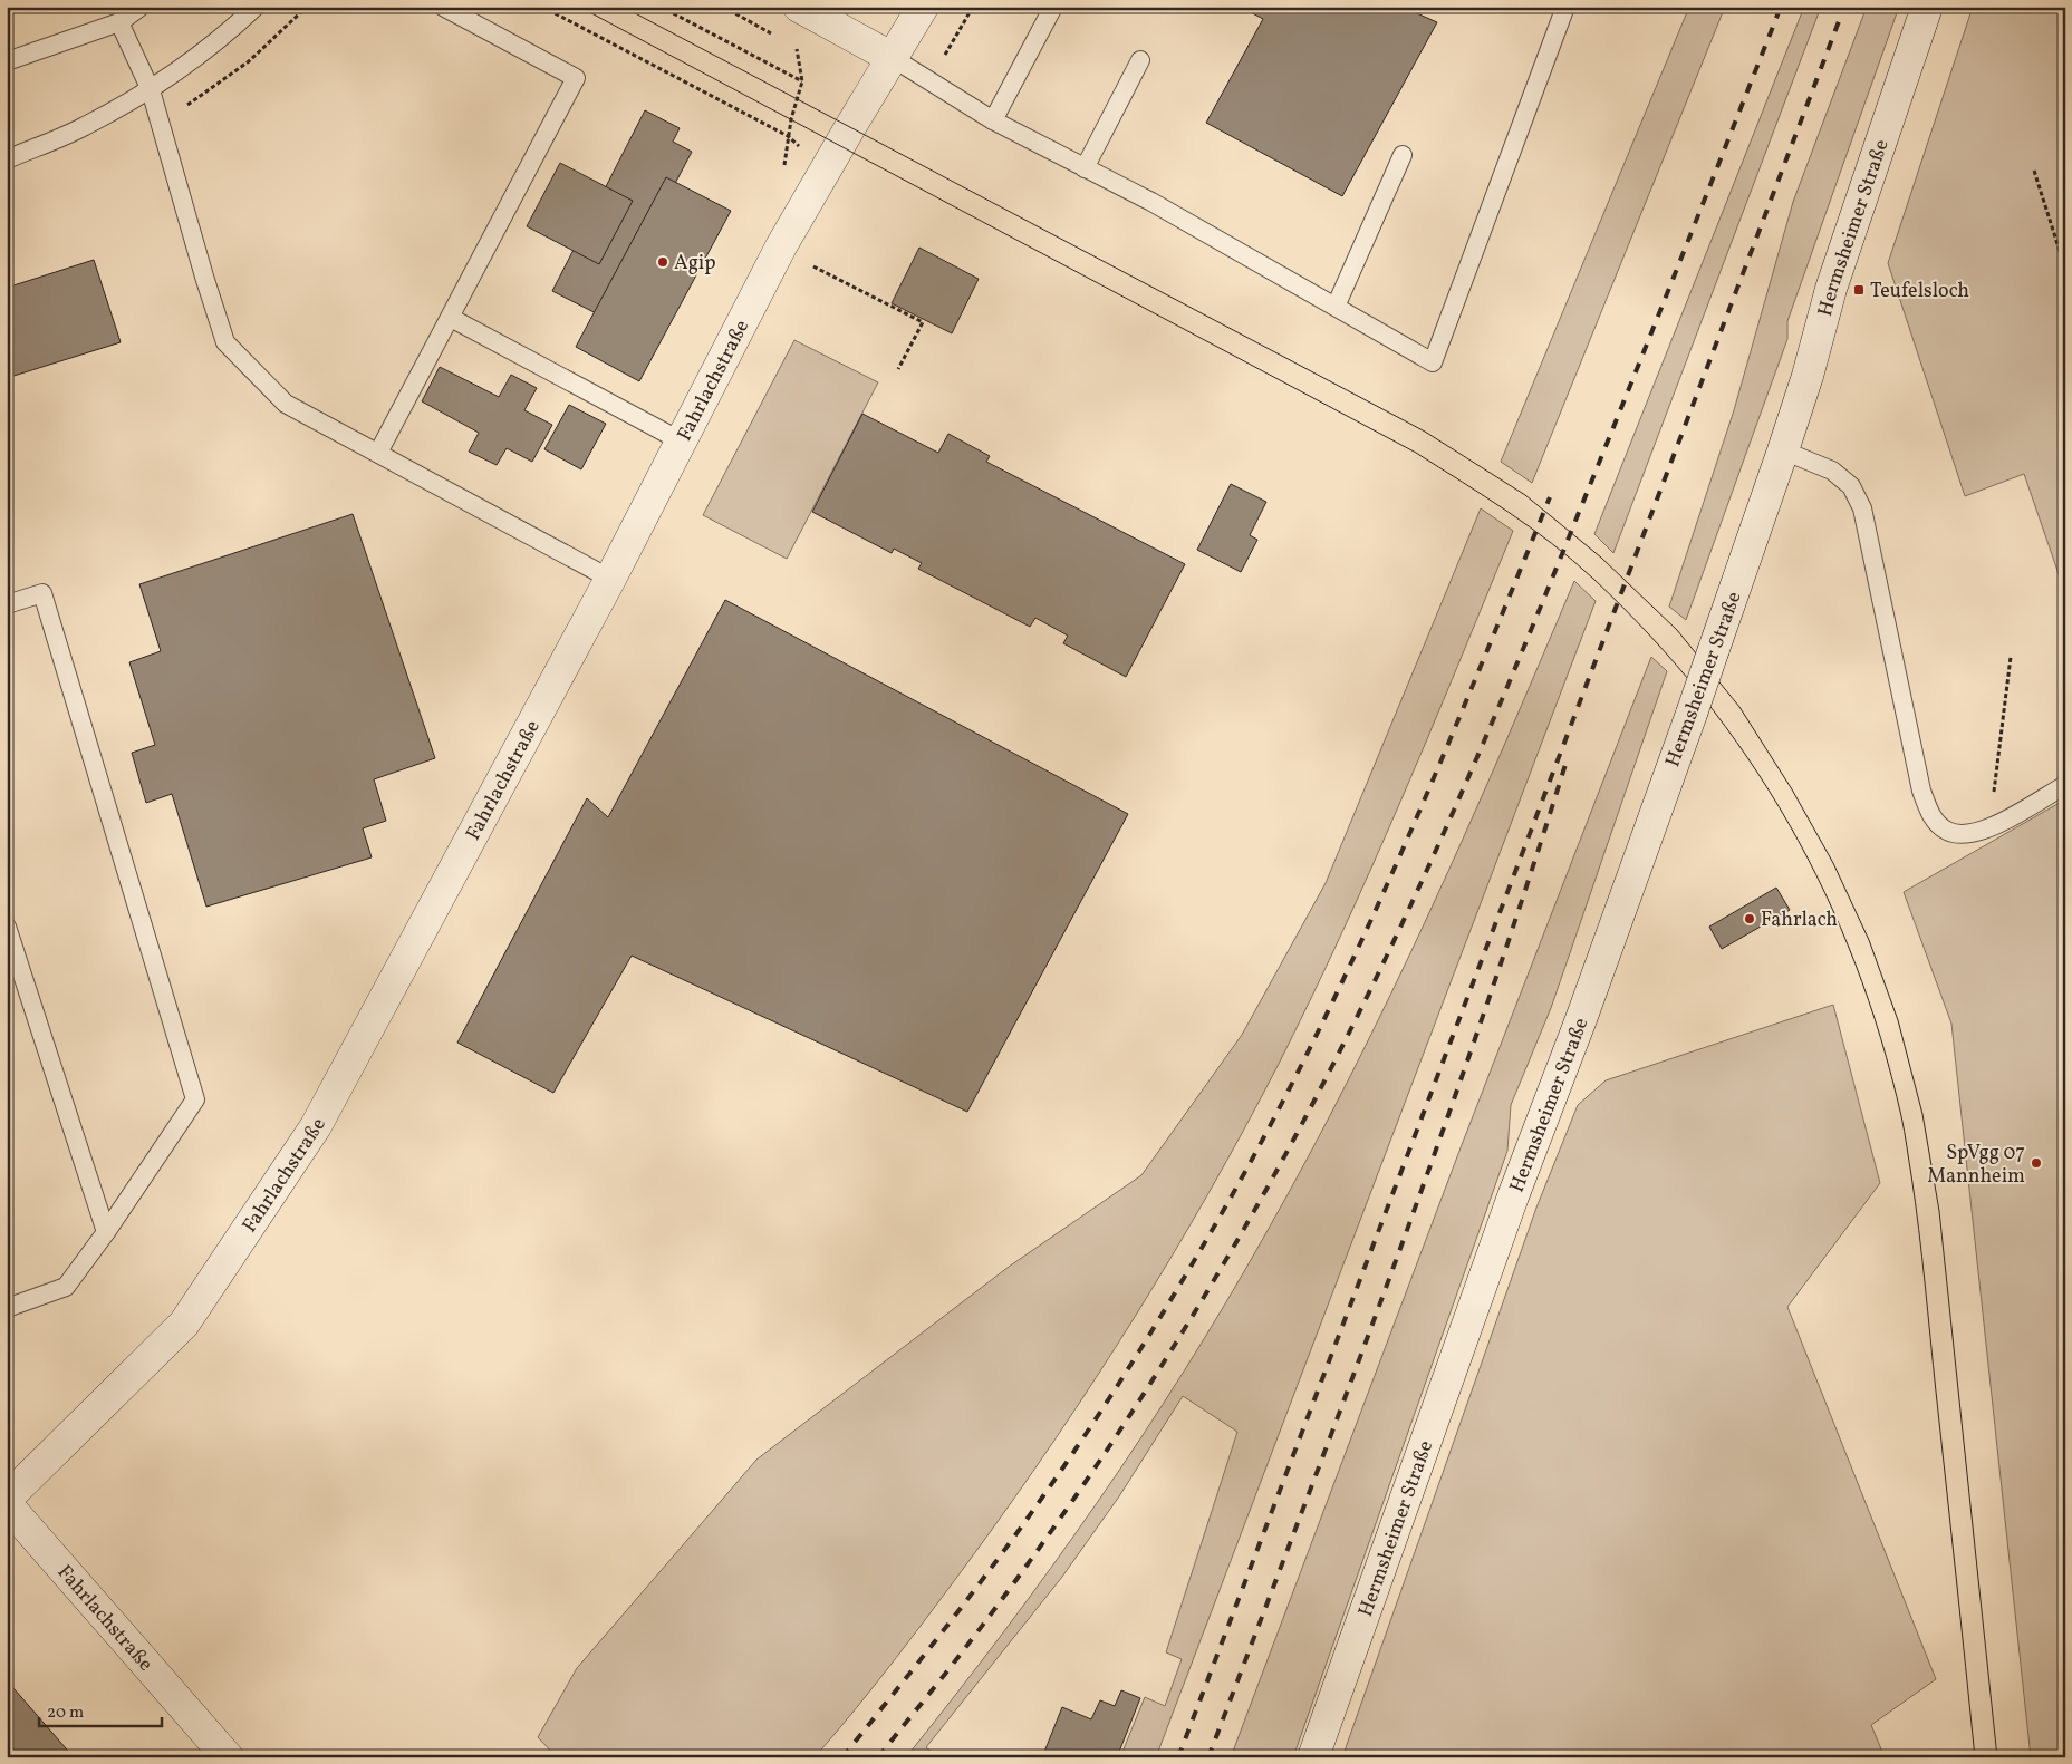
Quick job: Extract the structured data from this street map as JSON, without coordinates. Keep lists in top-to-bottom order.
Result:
{
  "streets": {
    "street": ["Hermsheimer Straße", "Fahrlachstraße"]
  },
  "places": {
    "other": ["Agip", "Fahrlach", "SpVgg 07 Mannheim"],
    "transit": ["Teufelsloch"]
  },
  "scale_bar": "20 m"
}
